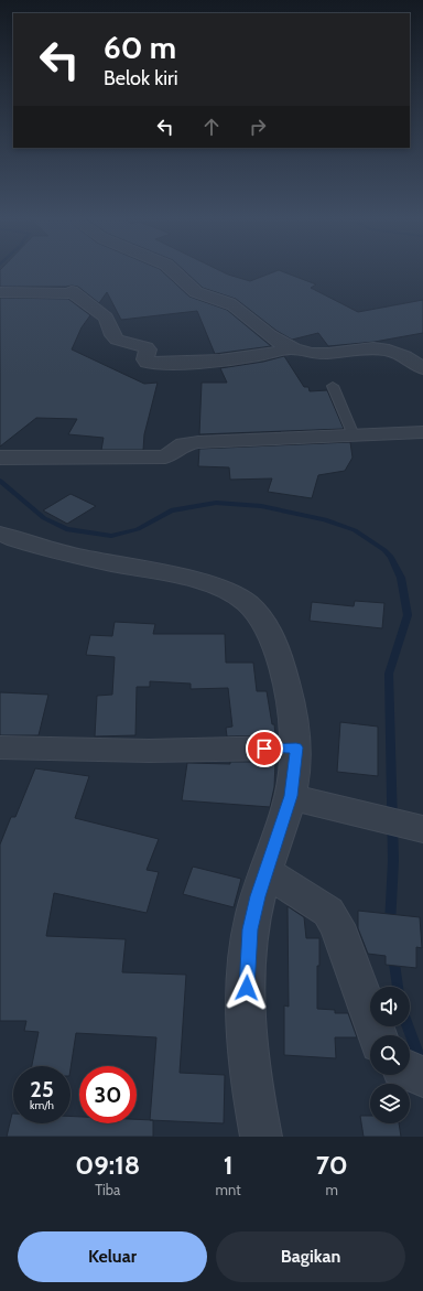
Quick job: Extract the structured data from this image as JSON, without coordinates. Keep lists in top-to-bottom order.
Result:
{
  "page": {
    "turn": ["60 m", "Belok kiri"],
    "speed": "25 km/h",
    "limit": "30",
    "eta": [
      "09:18",
      "Tiba",
      "1",
      "mnt",
      "70",
      "m"
    ],
    "buttons": ["Keluar", "Bagikan"]
  }
}
